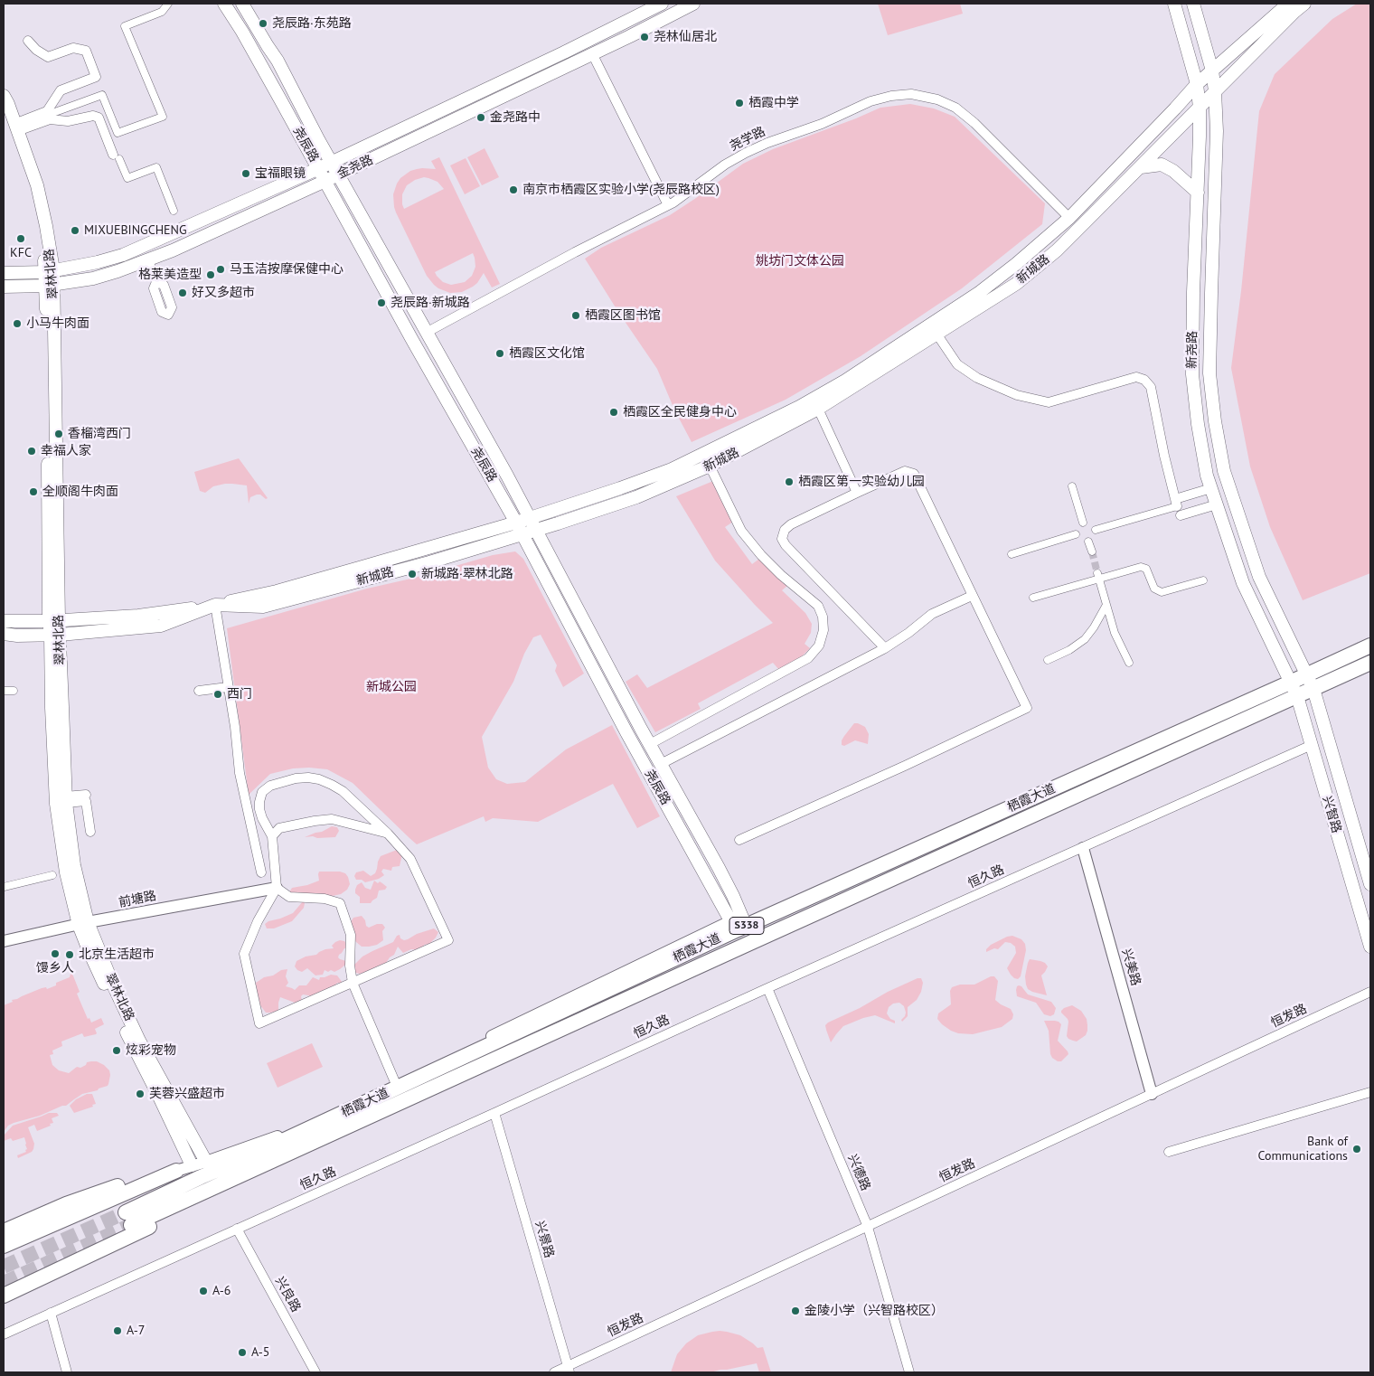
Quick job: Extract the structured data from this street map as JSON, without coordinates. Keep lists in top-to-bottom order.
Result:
{
  "streets": {
    "main road": [
      "尧辰路",
      "金尧路",
      "新城路",
      "翠林北路",
      "新尧路",
      "栖霞大道",
      "兴智路",
      "S338"
    ],
    "street": [
      "尧学路",
      "恒久路",
      "前塘路",
      "兴美路",
      "恒发路",
      "兴德路",
      "兴景路",
      "兴良路"
    ]
  },
  "crossings": [
    ["尧学路", "尧辰路"],
    ["尧学路", "新城路"],
    ["尧辰路", "金尧路"],
    ["尧辰路", "新城路"],
    ["尧辰路", "栖霞大道"],
    ["金尧路", "翠林北路"],
    ["新城路", "翠林北路"],
    ["新城路", "新尧路"],
    ["翠林北路", "前塘路"],
    ["新尧路", "栖霞大道"],
    ["新尧路", "兴智路"],
    ["栖霞大道", "兴智路"],
    ["兴智路", "恒久路"],
    ["恒久路", "兴美路"],
    ["恒久路", "兴德路"],
    ["恒久路", "兴景路"],
    ["恒久路", "兴良路"],
    ["兴美路", "恒发路"],
    ["恒发路", "兴德路"],
    ["恒发路", "兴景路"]
  ],
  "parks": ["姚坊门文体公园", "新城公园"],
  "places": [
    "尧辰路·东苑路",
    "尧林仙居北",
    "栖霞中学",
    "金尧路中",
    "宝福眼镜",
    "南京市栖霞区实验小学(尧辰路校区)",
    "MIXUEBINGCHENG",
    "KFC",
    "马玉洁按摩保健中心",
    "格莱美造型",
    "好又多超市",
    "尧辰路·新城路",
    "栖霞区图书馆",
    "小马牛肉面",
    "栖霞区文化馆",
    "栖霞区全民健身中心",
    "香榴湾西门",
    "幸福人家",
    "栖霞区第一实验幼儿园",
    "全顺阁牛肉面",
    "新城路·翠林北路",
    "西门",
    "馒乡人",
    "北京生活超市",
    "炫彩宠物",
    "芙蓉兴盛超市",
    "Bank of Communications",
    "A-6",
    "金陵小学（兴智路校区）",
    "A-7",
    "A-5"
  ]
}
